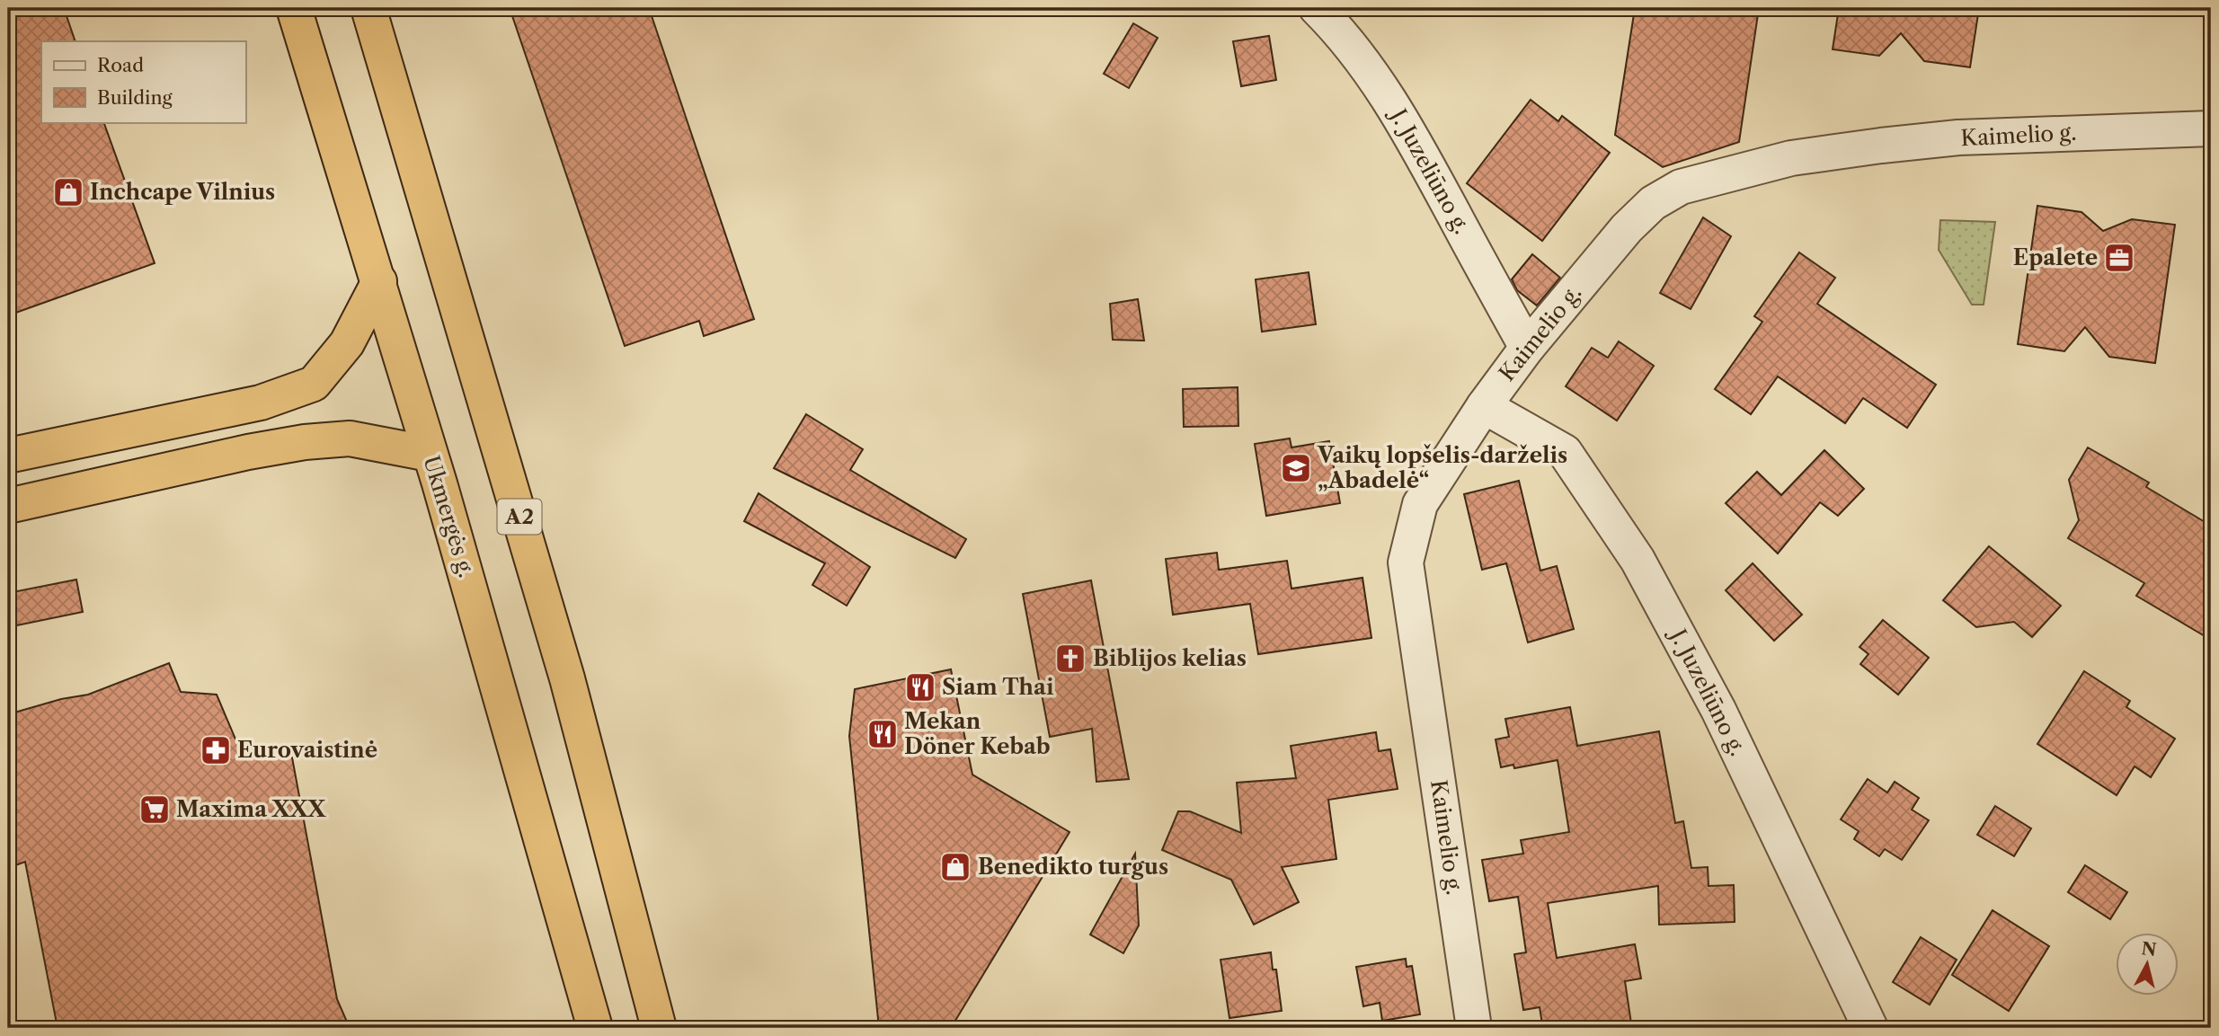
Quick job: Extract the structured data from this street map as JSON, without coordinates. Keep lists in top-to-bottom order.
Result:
{
  "streets": {
    "highway": ["Ukmergės g.", "A2"],
    "street": ["Kaimelio g.", "J. Juzeliūno g."]
  },
  "crossings": [
    ["Kaimelio g.", "J. Juzeliūno g."]
  ],
  "places": {
    "shop": ["Inchcape Vilnius", "Benedikto turgus"],
    "office": ["Epalete"],
    "school or university": ["Vaikų lopšelis-darželis „Abadelė“"],
    "church": ["Biblijos kelias"],
    "restaurant": ["Siam Thai", "Mekan Döner Kebab"],
    "pharmacy": ["Eurovaistinė"],
    "supermarket": ["Maxima XXX"]
  },
  "legend": ["Road", "Building"],
  "north": "top"
}
